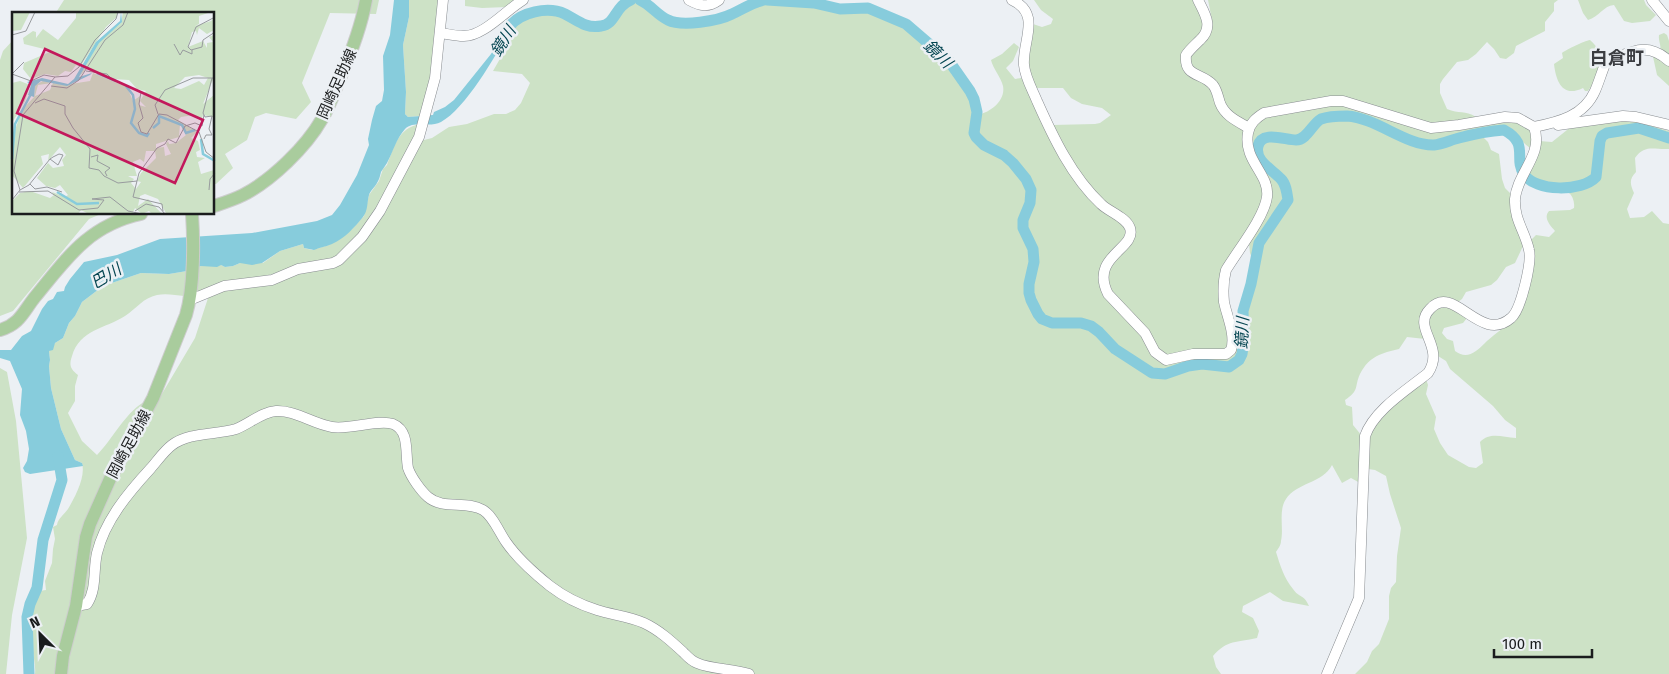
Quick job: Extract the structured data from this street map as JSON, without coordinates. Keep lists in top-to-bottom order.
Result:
{
  "streets": {
    "main road": ["岡崎足助線"]
  },
  "districts": ["白倉町"],
  "water": ["鏡川", "巴川"],
  "scale_bar": "100 m",
  "north": "top left"
}
